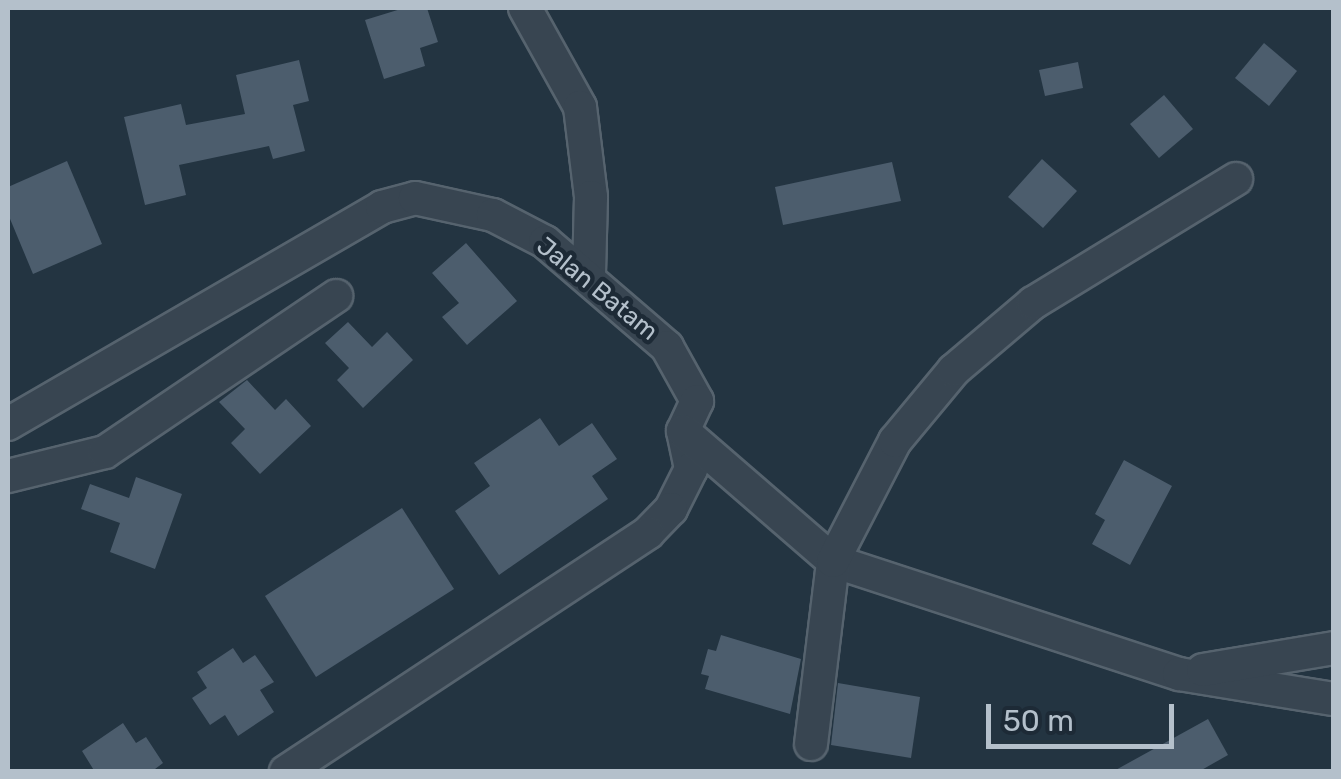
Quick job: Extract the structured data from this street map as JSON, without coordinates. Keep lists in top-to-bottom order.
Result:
{
  "streets": {
    "street": ["Jalan Batam"]
  },
  "scale_bar": "50 m"
}
